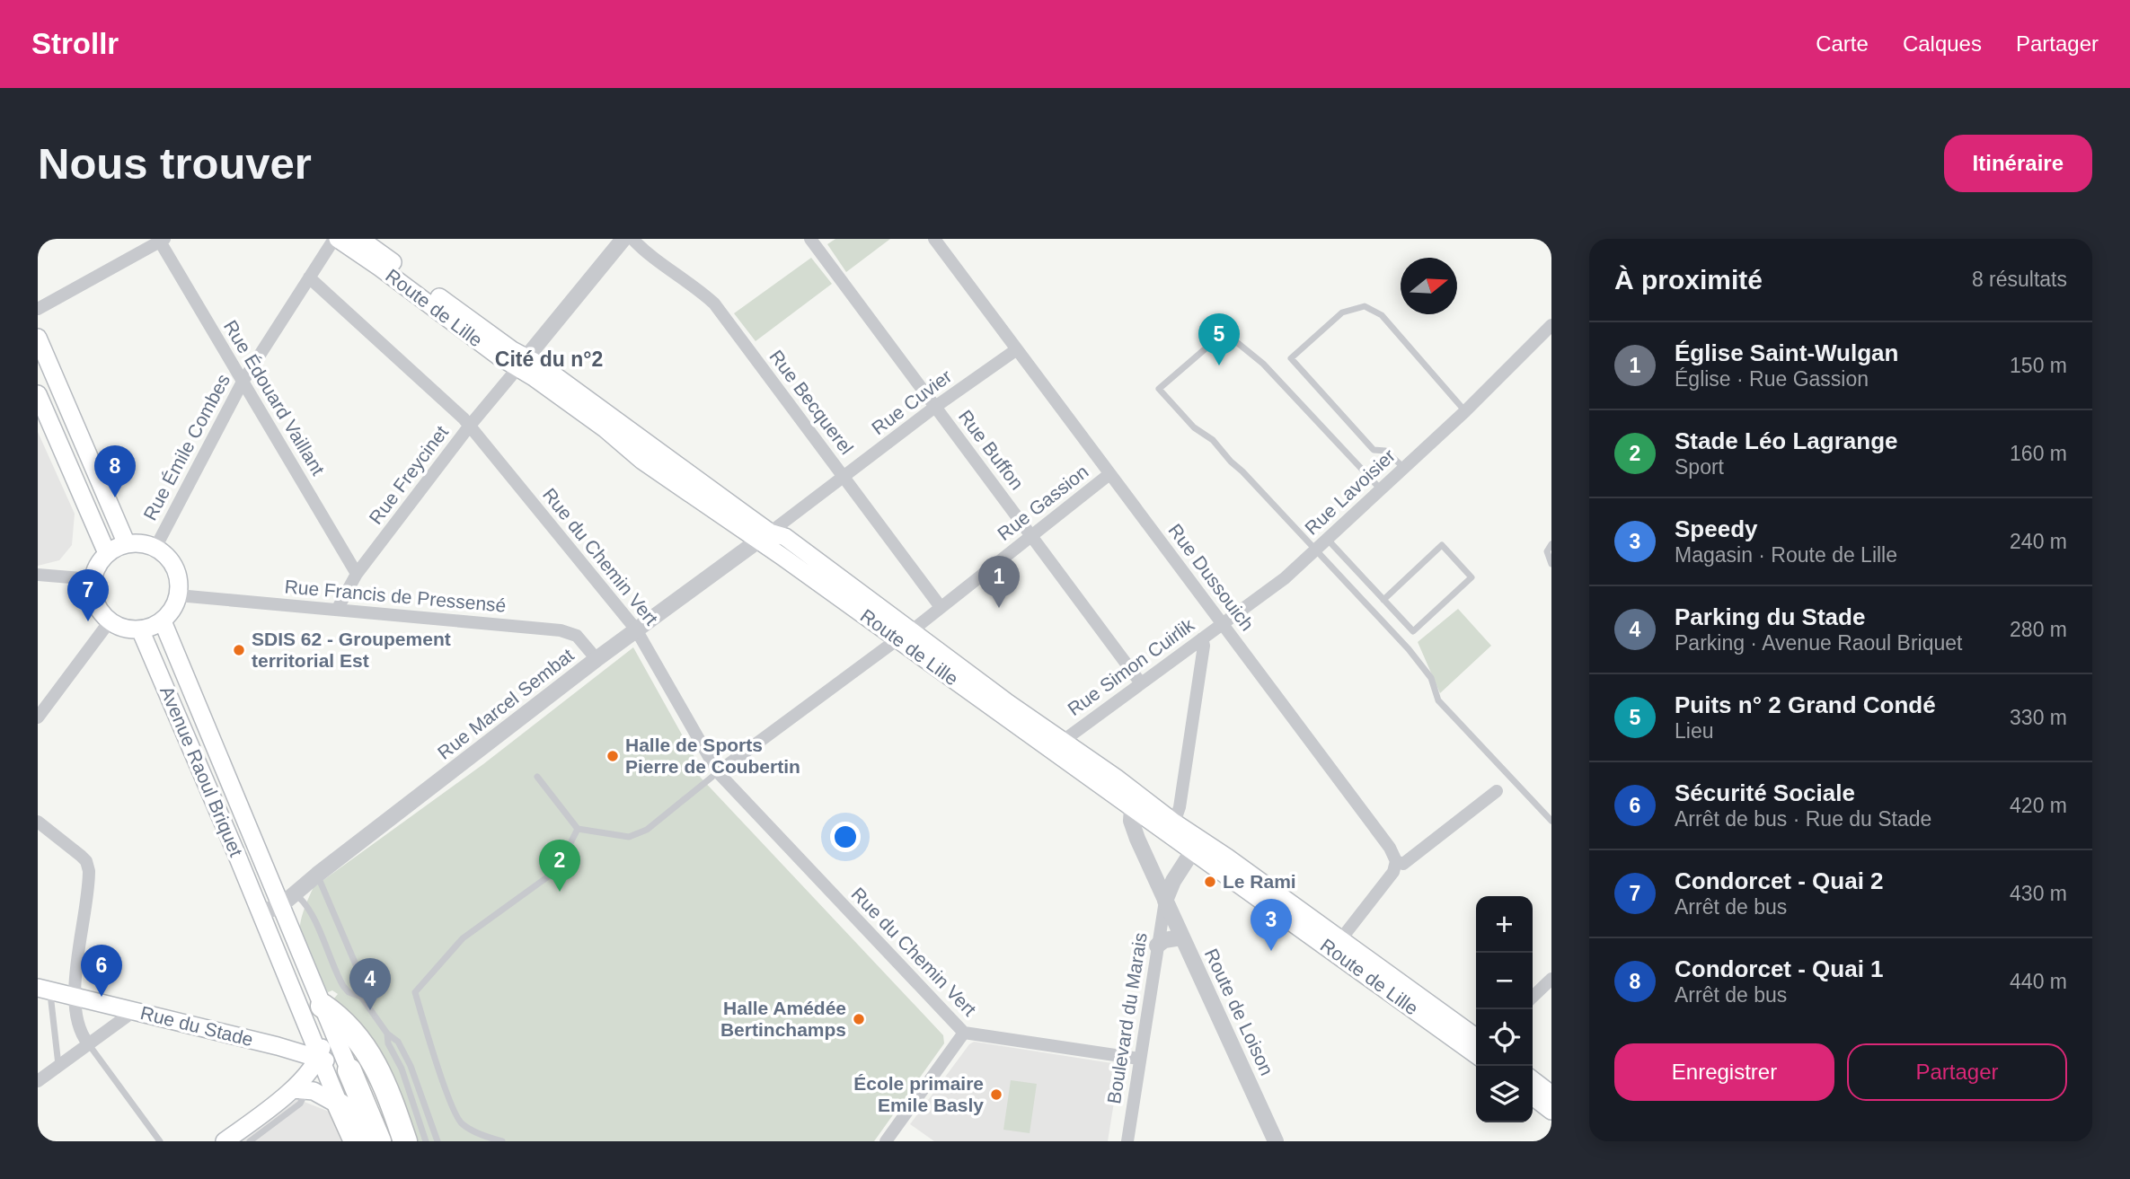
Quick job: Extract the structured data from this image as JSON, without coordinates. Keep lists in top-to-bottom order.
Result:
{
  "streets": {
    "main road": ["Route de Lille", "Avenue Raoul Briquet", "Rue du Stade"],
    "street": [
      "Rue Édouard Vaillant",
      "Rue Becquerel",
      "Rue Cuvier",
      "Rue Émile Combes",
      "Rue Buffon",
      "Rue Freycinet",
      "Rue Lavoisier",
      "Rue Gassion",
      "Rue du Chemin Vert",
      "Rue Dussouich",
      "Rue Francis de Pressensé",
      "Rue Simon Cuirlik",
      "Rue Marcel Sembat",
      "Route de Loison",
      "Boulevard du Marais"
    ]
  },
  "crossings": [
    ["Route de Lille", "Rue Cuvier"],
    ["Route de Lille", "Rue Émile Combes"],
    ["Route de Lille", "Rue Freycinet"],
    ["Route de Lille", "Rue Gassion"],
    ["Route de Lille", "Rue Simon Cuirlik"],
    ["Route de Lille", "Rue Marcel Sembat"],
    ["Route de Lille", "Route de Loison"],
    ["Rue Édouard Vaillant", "Rue Émile Combes"],
    ["Rue Édouard Vaillant", "Rue Freycinet"],
    ["Rue Becquerel", "Rue Cuvier"],
    ["Rue Becquerel", "Rue Gassion"],
    ["Rue Cuvier", "Rue Buffon"],
    ["Rue Cuvier", "Rue Dussouich"],
    ["Rue Cuvier", "Rue Marcel Sembat"],
    ["Rue Émile Combes", "Rue du Chemin Vert"],
    ["Rue Émile Combes", "Rue Francis de Pressensé"],
    ["Rue Émile Combes", "Avenue Raoul Briquet"],
    ["Rue Buffon", "Rue Gassion"],
    ["Rue Buffon", "Rue Simon Cuirlik"],
    ["Rue Freycinet", "Rue du Chemin Vert"],
    ["Rue Freycinet", "Rue Francis de Pressensé"],
    ["Rue Lavoisier", "Rue Dussouich"],
    ["Rue Lavoisier", "Rue Simon Cuirlik"],
    ["Rue Gassion", "Rue du Chemin Vert"],
    ["Rue Gassion", "Rue Dussouich"],
    ["Rue du Chemin Vert", "Rue Marcel Sembat"],
    ["Rue du Chemin Vert", "Boulevard du Marais"],
    ["Rue Dussouich", "Rue Simon Cuirlik"],
    ["Rue Francis de Pressensé", "Rue Marcel Sembat"],
    ["Rue Francis de Pressensé", "Avenue Raoul Briquet"],
    ["Rue Marcel Sembat", "Avenue Raoul Briquet"],
    ["Avenue Raoul Briquet", "Rue du Stade"],
    ["Route de Loison", "Boulevard du Marais"]
  ],
  "districts": ["Cité du n°2"],
  "places": [
    "SDIS 62 - Groupement territorial Est",
    "Halle de Sports Pierre de Coubertin",
    "Le Rami",
    "Halle Amédée Bertinchamps",
    "École primaire Emile Basly"
  ],
  "north": "right",
  "page": {
    "header": "Strollr",
    "nav": ["Carte", "Calques", "Partager"],
    "buttons": [
      "Itinéraire",
      ["Enregistrer", "Partager"]
    ],
    "title": "Nous trouver",
    "heading": ["À proximité", "8 résultats"],
    "pins": [
      "5",
      "8",
      "1",
      "7",
      "2",
      "3",
      "6",
      "4"
    ],
    "list": [
      {
        "mark": "1",
        "name": "Église Saint-Wulgan",
        "note": "Église · Rue Gassion",
        "value": "150 m"
      },
      {
        "mark": "2",
        "name": "Stade Léo Lagrange",
        "note": "Sport",
        "value": "160 m"
      },
      {
        "mark": "3",
        "name": "Speedy",
        "note": "Magasin · Route de Lille",
        "value": "240 m"
      },
      {
        "mark": "4",
        "name": "Parking du Stade",
        "note": "Parking · Avenue Raoul Briquet",
        "value": "280 m"
      },
      {
        "mark": "5",
        "name": "Puits n° 2 Grand Condé",
        "note": "Lieu",
        "value": "330 m"
      },
      {
        "mark": "6",
        "name": "Sécurité Sociale",
        "note": "Arrêt de bus · Rue du Stade",
        "value": "420 m"
      },
      {
        "mark": "7",
        "name": "Condorcet - Quai 2",
        "note": "Arrêt de bus",
        "value": "430 m"
      },
      {
        "mark": "8",
        "name": "Condorcet - Quai 1",
        "note": "Arrêt de bus",
        "value": "440 m"
      }
    ],
    "map_buttons": ["+", "−"]
  }
}
